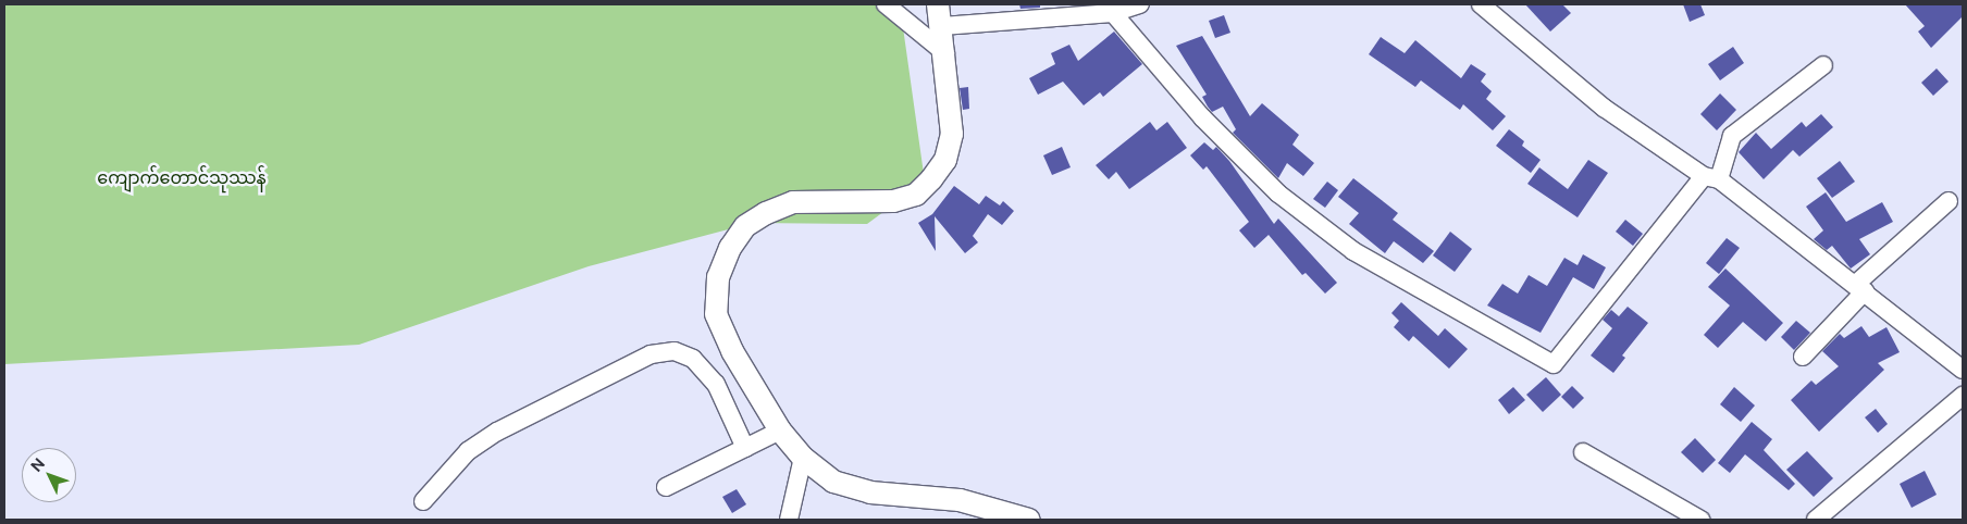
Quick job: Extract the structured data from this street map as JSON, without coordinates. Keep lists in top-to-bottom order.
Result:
{
  "parks": ["ကျောက်တောင်သုဿန်"],
  "north": "top left"
}
